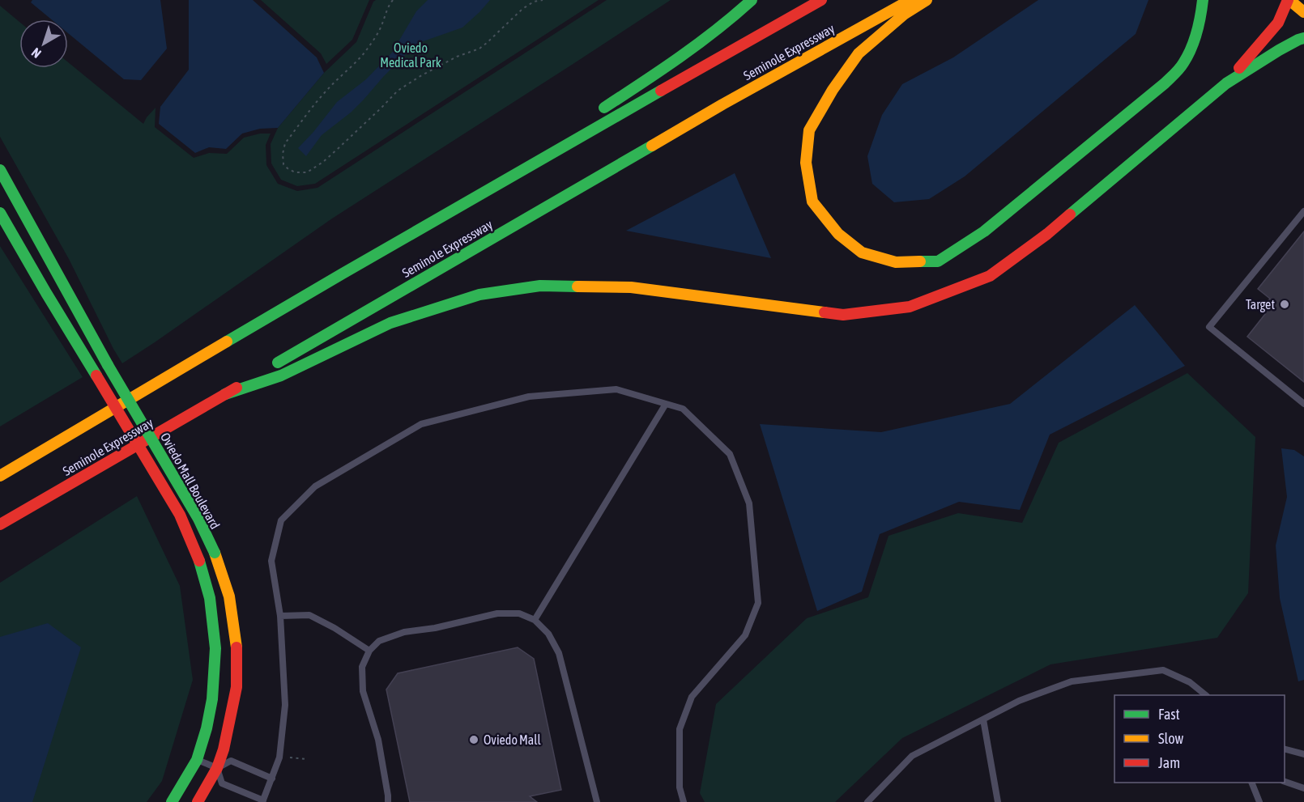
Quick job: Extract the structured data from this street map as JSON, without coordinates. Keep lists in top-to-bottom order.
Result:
{
  "streets": {
    "main road": ["Seminole Expressway", "Oviedo Mall Boulevard"]
  },
  "parks": ["Oviedo Medical Park"],
  "places": ["Target", "Oviedo Mall"],
  "legend": ["Fast", "Slow", "Jam"],
  "north": "bottom left"
}
